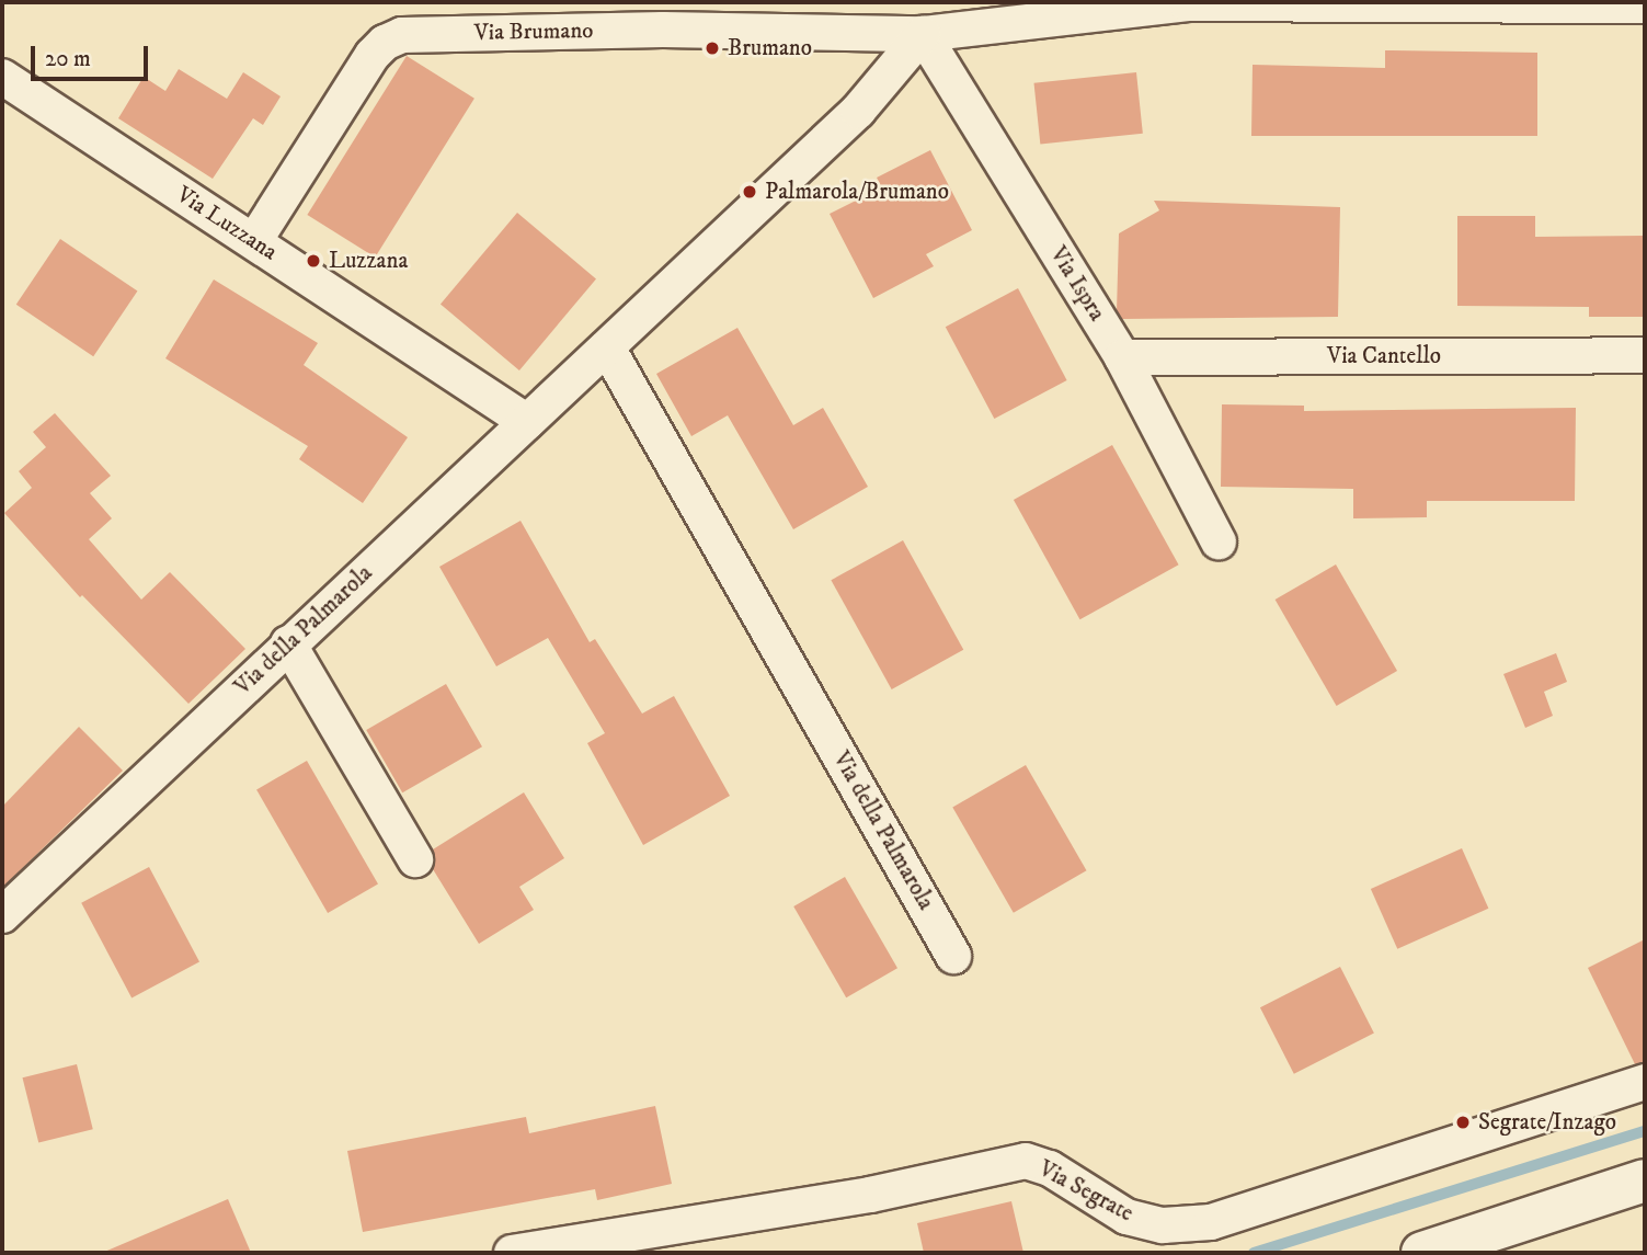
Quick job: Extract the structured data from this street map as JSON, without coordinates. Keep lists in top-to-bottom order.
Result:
{
  "streets": {
    "street": [
      "Via Brumano",
      "Via Luzzana",
      "Via Ispra",
      "Via Cantello",
      "Via della Palmarola",
      "Via Segrate"
    ]
  },
  "crossings": [
    ["Via Brumano", "Via Luzzana"],
    ["Via Brumano", "Via Ispra"],
    ["Via Brumano", "Via della Palmarola"],
    ["Via Luzzana", "Via della Palmarola"],
    ["Via Ispra", "Via Cantello"],
    ["Via Ispra", "Via della Palmarola"]
  ],
  "places": [
    "Brumano",
    "Palmarola/Brumano",
    "Luzzana",
    "Segrate/Inzago"
  ],
  "scale_bar": "20 m"
}
